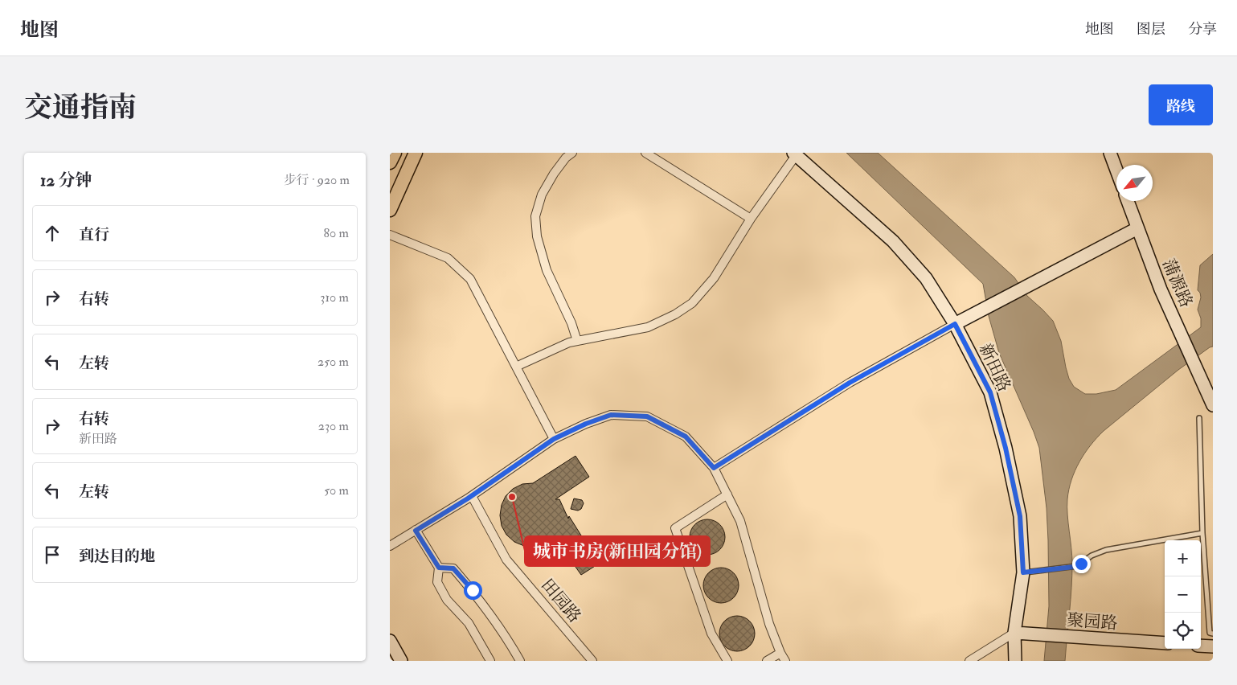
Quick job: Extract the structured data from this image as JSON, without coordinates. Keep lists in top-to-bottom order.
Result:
{
  "streets": {
    "street": [
      "蒲源路",
      "新田路",
      "田园路",
      "聚园路"
    ]
  },
  "crossings": [
    ["新田路", "聚园路"]
  ],
  "places": ["城市书房(新田园分馆)"],
  "north": "bottom left",
  "page": {
    "header": "地图",
    "nav": ["地图", "图层", "分享"],
    "title": "交通指南",
    "buttons": "路线",
    "heading": ["12 分钟", "步行 · 920 m"],
    "list": [
      ["直行", "80 m"],
      ["右转", "310 m"],
      ["左转", "250 m"],
      ["右转", "新田路", "230 m"],
      ["左转", "50 m"],
      "到达目的地"
    ],
    "map_buttons": ["+", "−"]
  }
}
